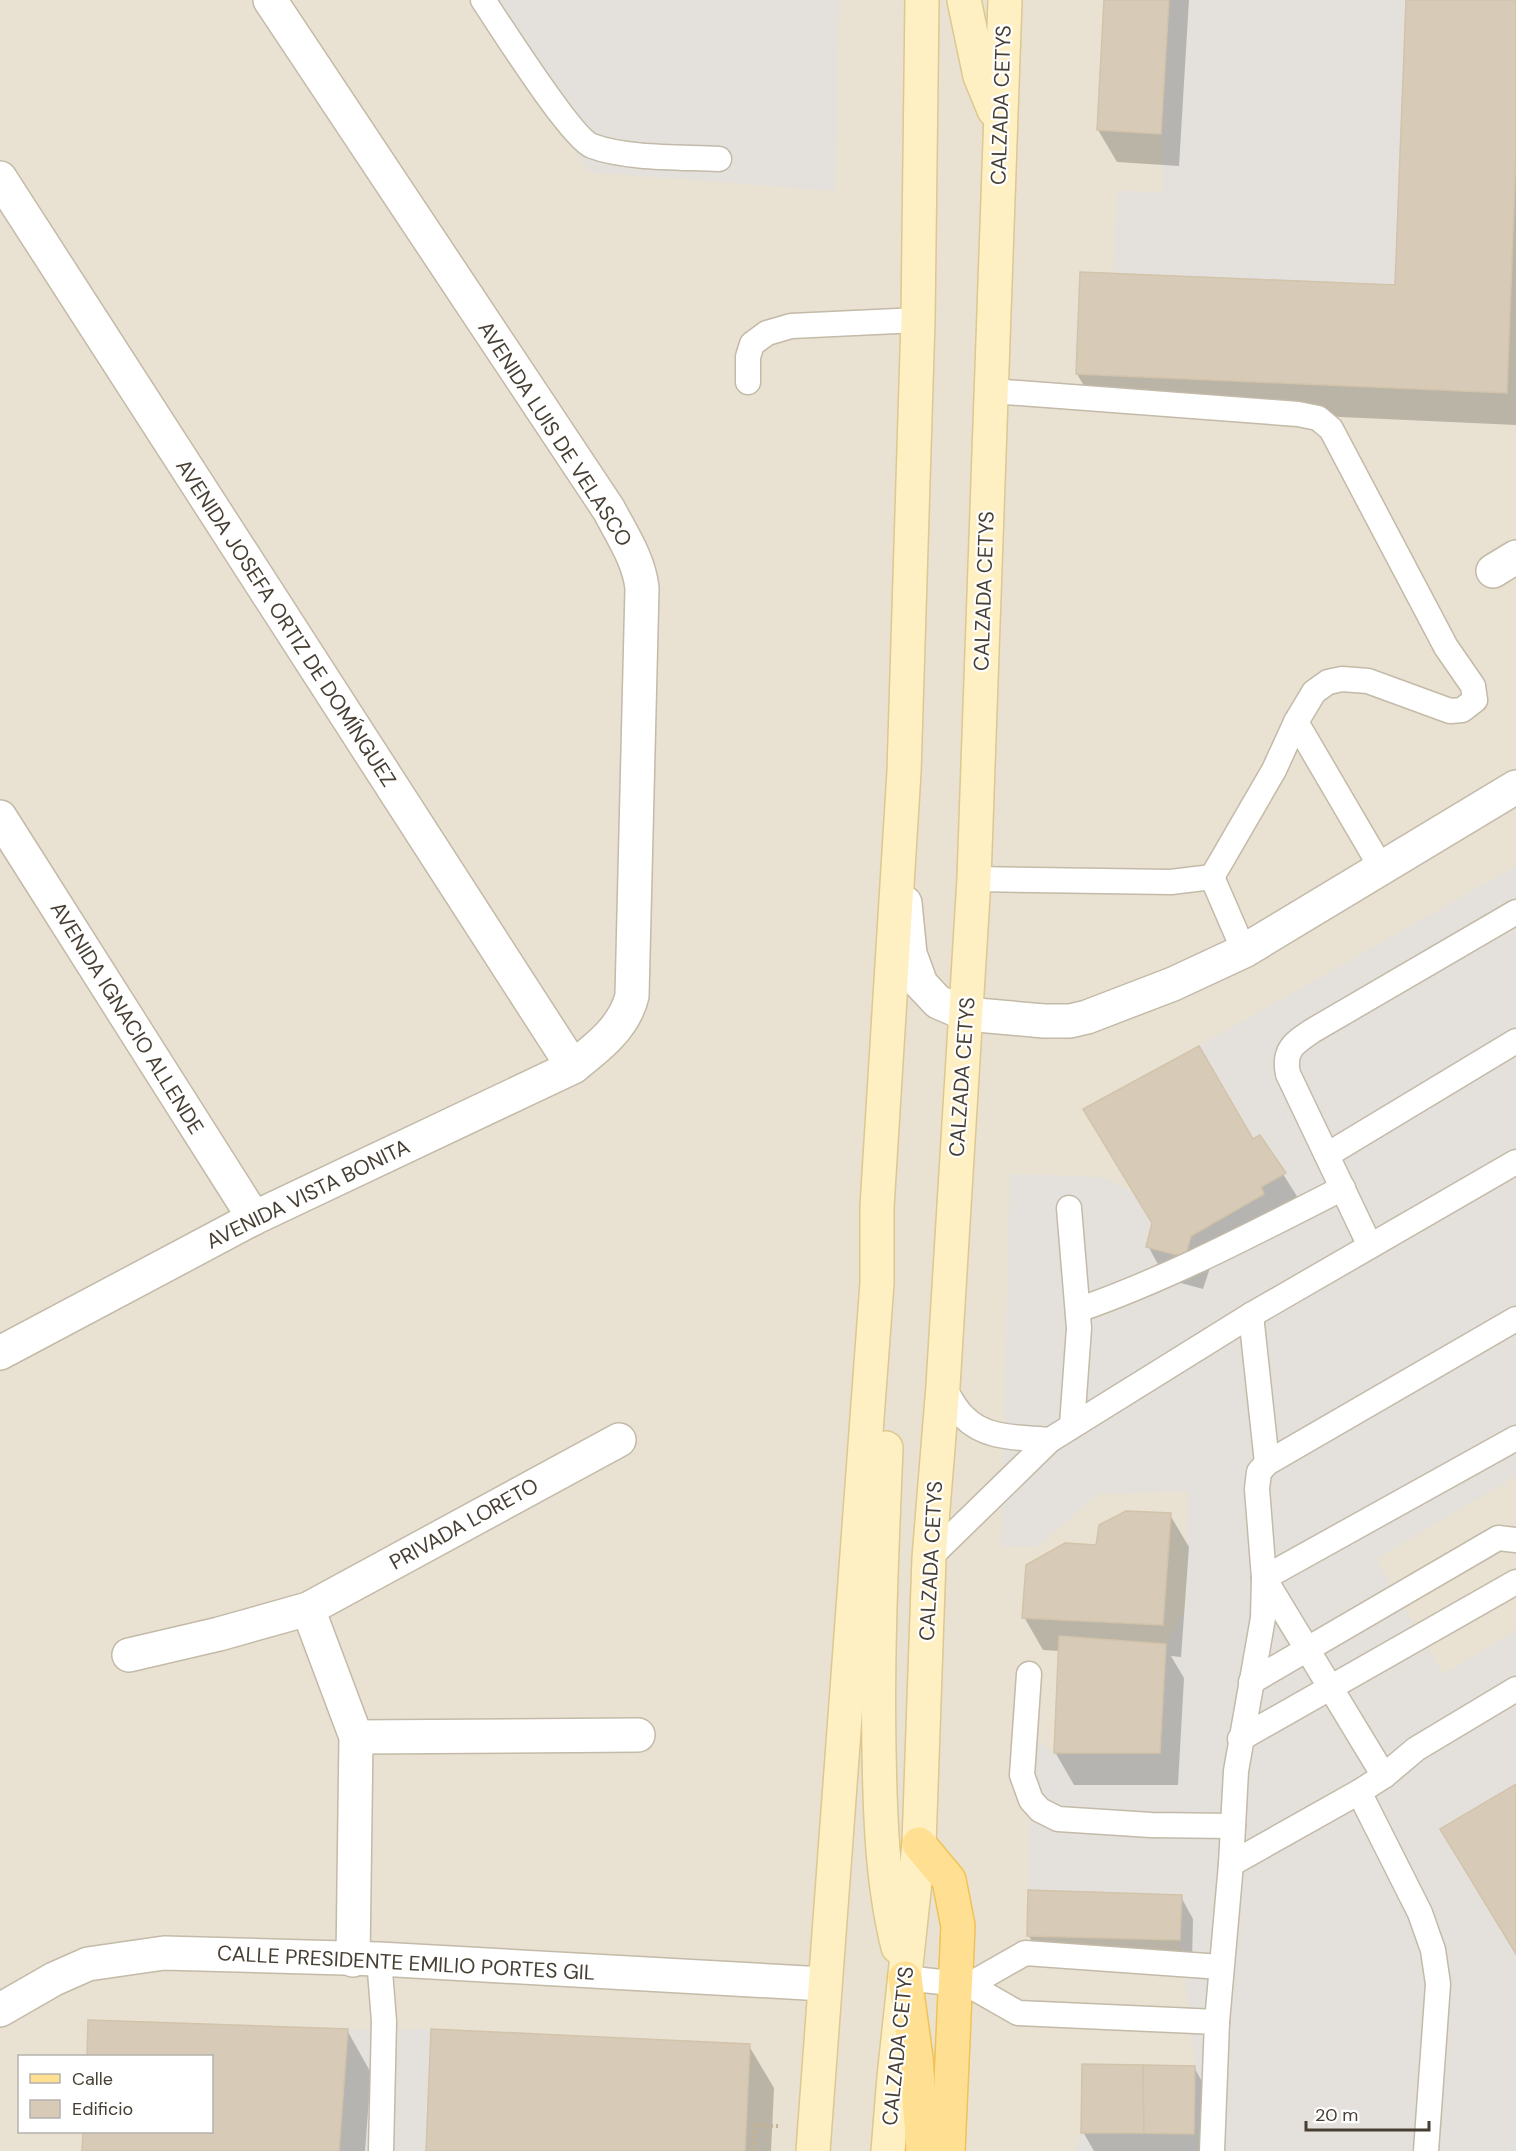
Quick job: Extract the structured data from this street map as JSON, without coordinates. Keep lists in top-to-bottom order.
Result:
{
  "streets": {
    "main road": ["CALZADA CETYS"],
    "street": [
      "AVENIDA LUIS DE VELASCO",
      "AVENIDA JOSEFA ORTIZ DE DOMÍNGUEZ",
      "AVENIDA IGNACIO ALLENDE",
      "AVENIDA VISTA BONITA",
      "PRIVADA LORETO",
      "CALLE PRESIDENTE EMILIO PORTES GIL"
    ]
  },
  "crossings": [
    ["AVENIDA LUIS DE VELASCO", "AVENIDA VISTA BONITA"],
    ["AVENIDA JOSEFA ORTIZ DE DOMÍNGUEZ", "AVENIDA VISTA BONITA"],
    ["AVENIDA IGNACIO ALLENDE", "AVENIDA VISTA BONITA"]
  ],
  "legend": ["Calle", "Edificio"],
  "scale_bar": "20 m"
}
